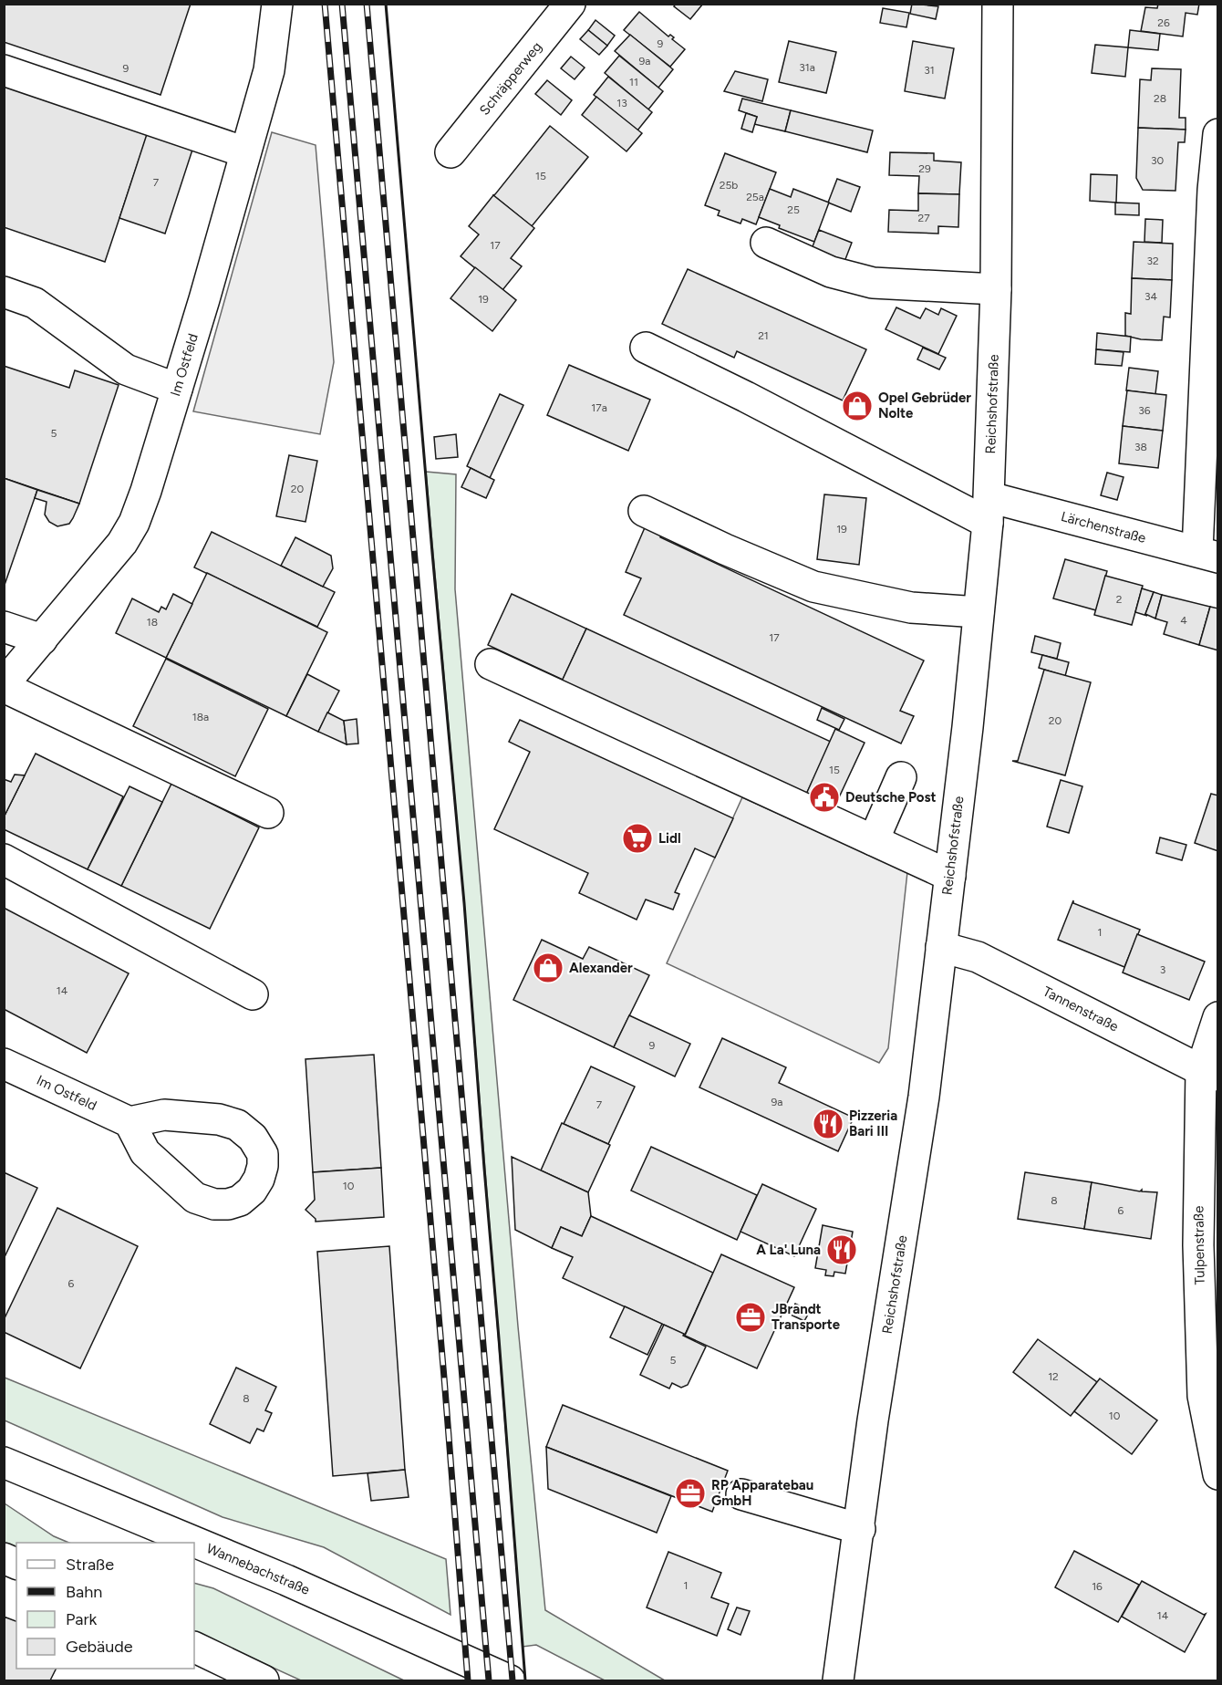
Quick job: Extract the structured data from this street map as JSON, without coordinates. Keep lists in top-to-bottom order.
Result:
{
  "streets": {
    "street": [
      "Schräpperweg",
      "Im Ostfeld",
      "Reichshofstraße",
      "Lärchenstraße",
      "Tannenstraße",
      "Tulpenstraße",
      "Wannebachstraße"
    ]
  },
  "crossings": [
    ["Reichshofstraße", "Lärchenstraße"],
    ["Reichshofstraße", "Tannenstraße"],
    ["Tannenstraße", "Tulpenstraße"]
  ],
  "places": {
    "shop": ["Opel Gebrüder Nolte", "Alexander"],
    "public building": ["Deutsche Post"],
    "supermarket": ["Lidl"],
    "restaurant": ["Pizzeria Bari III", "A La' Luna"],
    "office": ["JBrandt Transporte", "RP Apparatebau GmbH"]
  },
  "house_numbers": [
    "26",
    "9",
    "9a",
    "31a",
    "9",
    "31",
    "11",
    "28",
    "13",
    "30",
    "29",
    "15",
    "7",
    "25b",
    "25a",
    "25",
    "27",
    "17",
    "32",
    "34",
    "19",
    "21",
    "17a",
    "36",
    "5",
    "38",
    "20",
    "19",
    "2",
    "4",
    "18",
    "17",
    "18a",
    "20",
    "15",
    "1",
    "3",
    "14",
    "9",
    "9a",
    "7",
    "10",
    "8",
    "6",
    "6",
    "5",
    "12",
    "8",
    "10",
    "1",
    "16",
    "14"
  ],
  "legend": [
    "Straße",
    "Bahn",
    "Park",
    "Gebäude"
  ]
}
